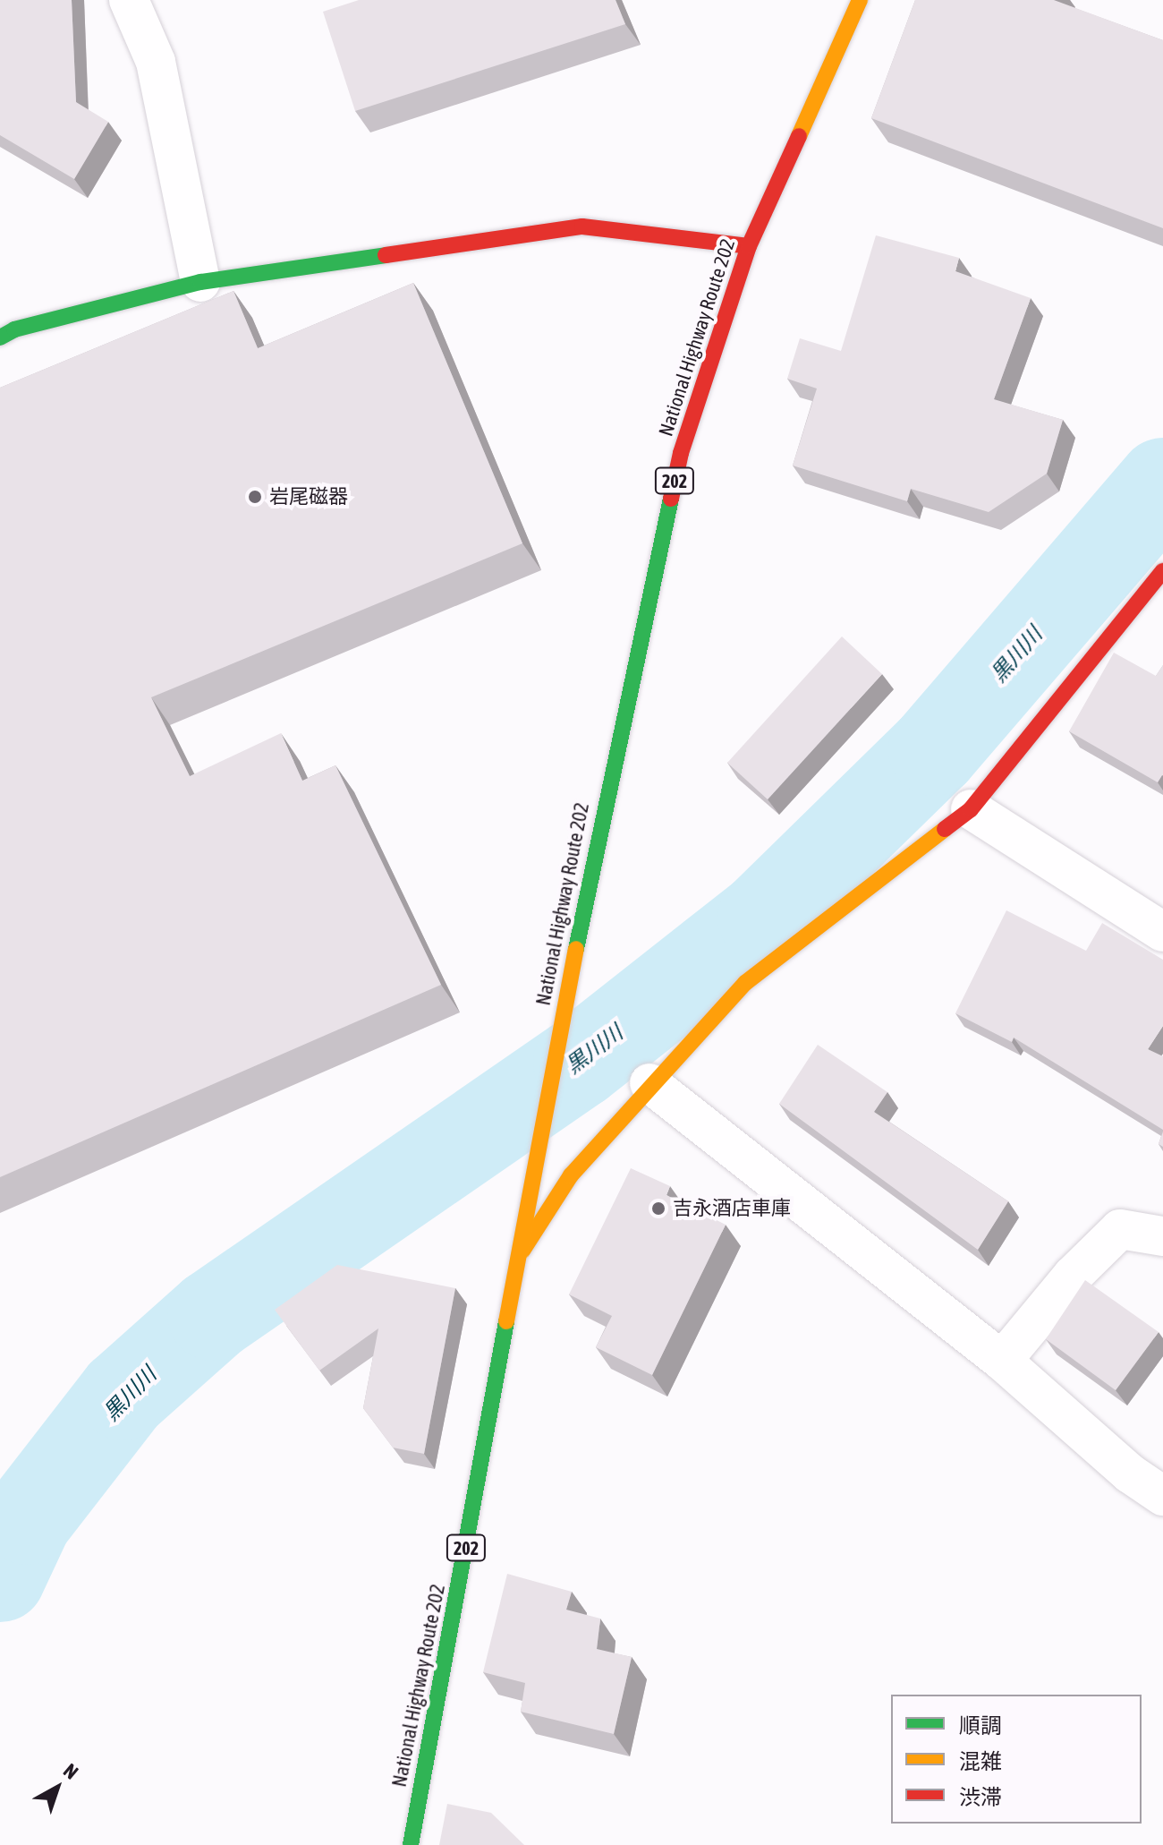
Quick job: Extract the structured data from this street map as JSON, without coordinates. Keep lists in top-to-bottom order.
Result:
{
  "streets": {
    "main road": ["National Highway Route 202", "202"]
  },
  "water": ["黒川川"],
  "places": ["岩尾磁器", "吉永酒店車庫"],
  "legend": ["順調", "混雑", "渋滞"],
  "north": "top right"
}
